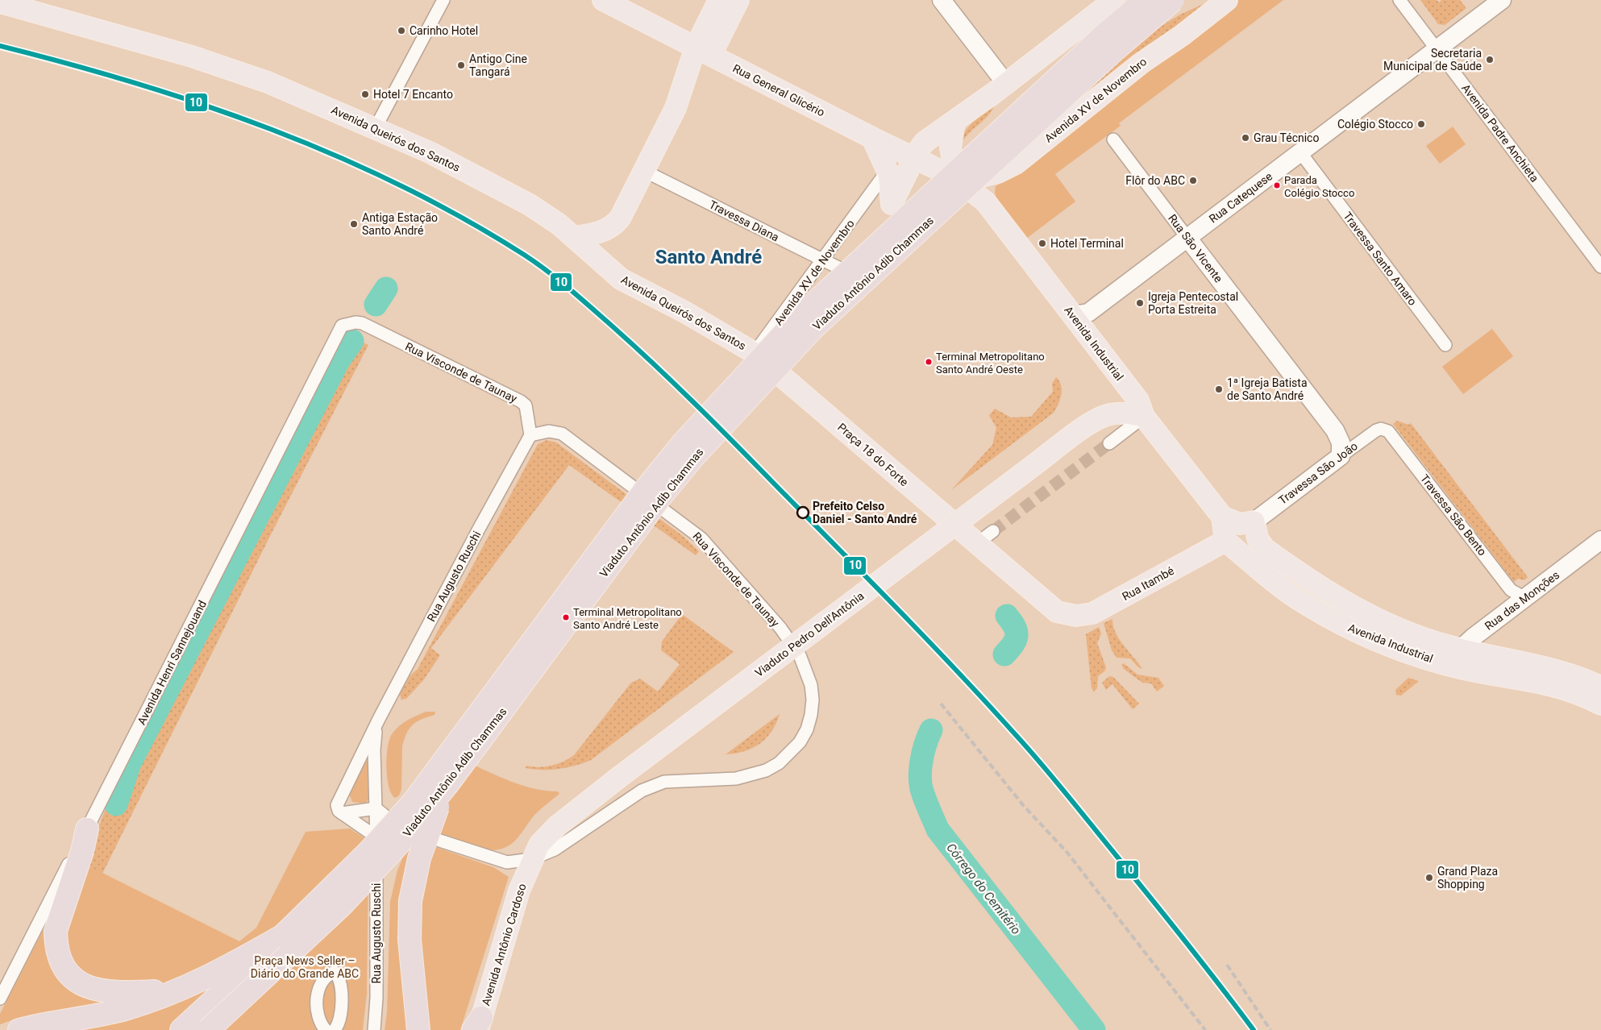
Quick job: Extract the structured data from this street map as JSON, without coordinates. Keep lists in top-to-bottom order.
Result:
{
  "streets": {
    "highway": ["Viaduto Antônio Adib Chammas"],
    "main road": [
      "Rua General Glicério",
      "Avenida XV de Novembro",
      "Avenida Queirós dos Santos",
      "Avenida Industrial",
      "Praça 18 do Forte",
      "Rua Itambé",
      "Viaduto Pedro Dell'Antônia",
      "Avenida Antônio Cardoso"
    ],
    "street": [
      "Avenida Padre Anchieta",
      "Rua Catequese",
      "Travessa Diana",
      "Rua São Vicente",
      "Travessa Santo Amaro",
      "Rua Visconde de Taunay",
      "Travessa São João",
      "Travessa São Bento",
      "Rua Augusto Ruschi",
      "Rua das Monções",
      "Avenida Henri Sannejouand"
    ]
  },
  "crossings": [
    ["Rua General Glicério", "Avenida XV de Novembro"],
    ["Rua General Glicério", "Avenida Industrial"],
    ["Avenida XV de Novembro", "Avenida Queirós dos Santos"],
    ["Avenida XV de Novembro", "Travessa Diana"],
    ["Avenida XV de Novembro", "Avenida Industrial"],
    ["Avenida XV de Novembro", "Praça 18 do Forte"],
    ["Avenida Padre Anchieta", "Rua Catequese"],
    ["Avenida Queirós dos Santos", "Praça 18 do Forte"],
    ["Rua Catequese", "Rua São Vicente"],
    ["Rua Catequese", "Travessa Santo Amaro"],
    ["Rua Catequese", "Avenida Industrial"],
    ["Rua São Vicente", "Travessa São João"],
    ["Avenida Industrial", "Rua Itambé"],
    ["Avenida Industrial", "Rua das Monções"],
    ["Avenida Industrial", "Viaduto Pedro Dell'Antônia"],
    ["Rua Visconde de Taunay", "Rua Augusto Ruschi"],
    ["Rua Visconde de Taunay", "Viaduto Pedro Dell'Antônia"],
    ["Rua Visconde de Taunay", "Avenida Henri Sannejouand"],
    ["Rua Visconde de Taunay", "Avenida Antônio Cardoso"],
    ["Praça 18 do Forte", "Rua Itambé"],
    ["Travessa São João", "Travessa São Bento"],
    ["Travessa São Bento", "Rua das Monções"],
    ["Viaduto Pedro Dell'Antônia", "Avenida Antônio Cardoso"]
  ],
  "districts": ["Santo André"],
  "water": ["Córrego do Cemitério"],
  "parks": ["Praça News Seller – Diário do Grande ABC"],
  "places": [
    "Carinho Hotel",
    "Secretaria Municipal de Saúde",
    "Antigo Cine Tangará",
    "Hotel 7 Encanto",
    "Colégio Stocco",
    "Grau Técnico",
    "Flôr do ABC",
    "Parada Colégio Stocco",
    "Antiga Estação Santo André",
    "Hotel Terminal",
    "Igreja Pentecostal Porta Estreita",
    "Terminal Metropolitano Santo André Oeste",
    "1ª Igreja Batista de Santo André",
    "Prefeito Celso Daniel - Santo André",
    "Terminal Metropolitano Santo André Leste",
    "Grand Plaza Shopping"
  ],
  "lines": ["transit line 10"]
}
